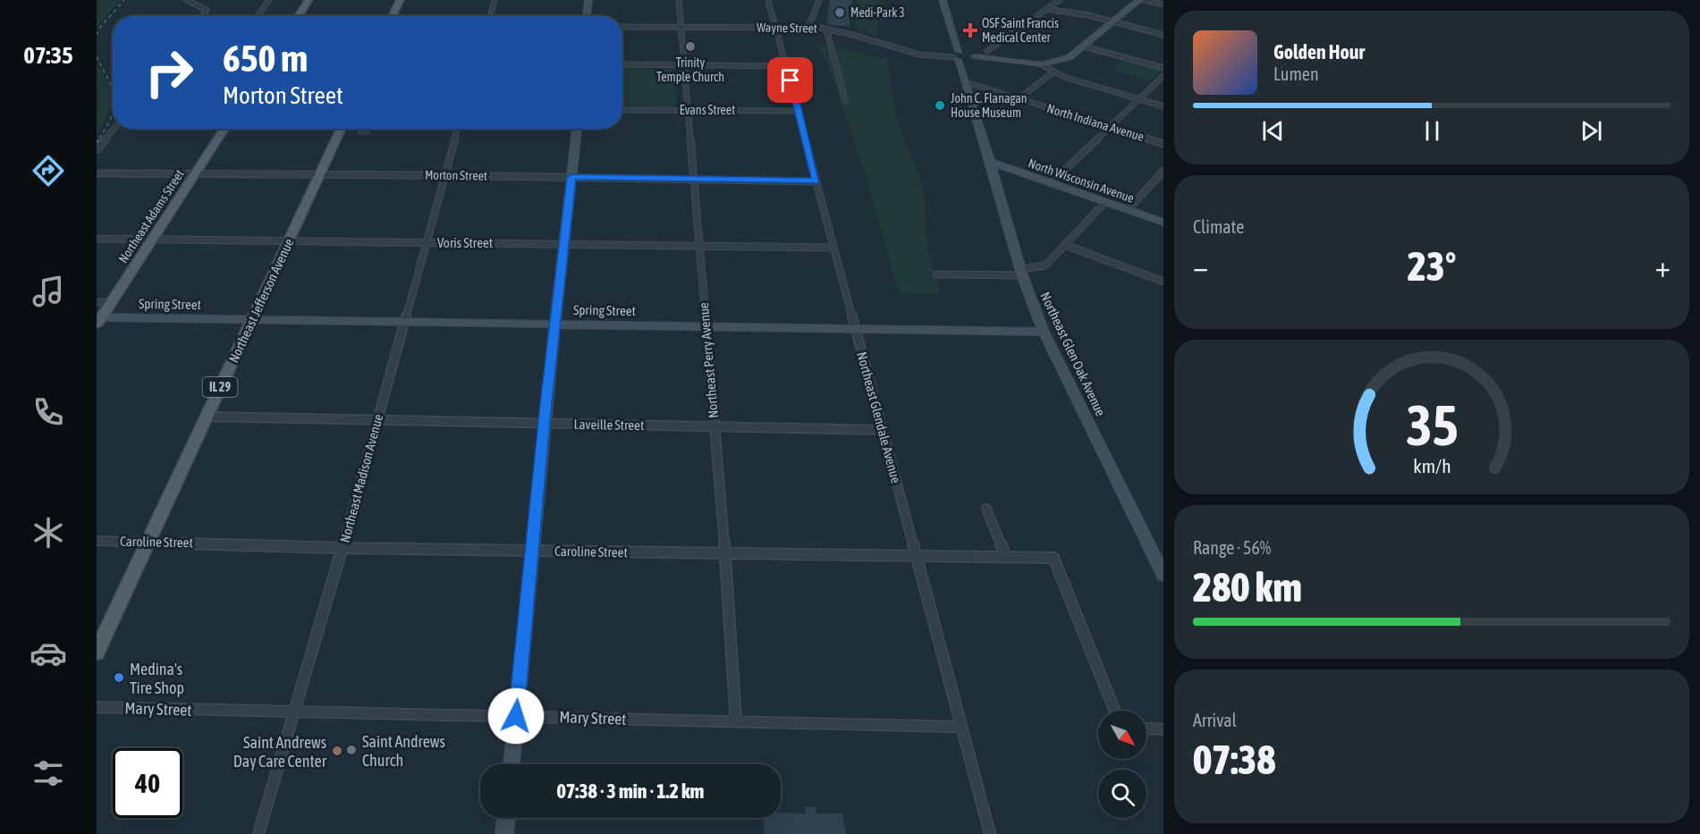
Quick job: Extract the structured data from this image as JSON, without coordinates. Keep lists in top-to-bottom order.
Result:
{
  "streets": {
    "main road": ["Northeast Adams Street", "Northeast Jefferson Avenue", "IL 29"],
    "street": [
      "Wayne Street",
      "Evans Street",
      "North Indiana Avenue",
      "Morton Street",
      "North Wisconsin Avenue",
      "Voris Street",
      "Spring Street",
      "Northeast Glen Oak Avenue",
      "Northeast Perry Avenue",
      "Northeast Glendale Avenue",
      "Laveille Street",
      "Northeast Madison Avenue",
      "Caroline Street",
      "Mary Street"
    ]
  },
  "crossings": [
    ["Wayne Street", "Northeast Glen Oak Avenue"],
    ["Wayne Street", "Northeast Perry Avenue"],
    ["Wayne Street", "Northeast Glendale Avenue"],
    ["Evans Street", "Northeast Perry Avenue"],
    ["Evans Street", "Northeast Glendale Avenue"],
    ["North Indiana Avenue", "Northeast Glen Oak Avenue"],
    ["Morton Street", "Northeast Adams Street"],
    ["Morton Street", "Northeast Jefferson Avenue"],
    ["Morton Street", "Northeast Perry Avenue"],
    ["Morton Street", "Northeast Glendale Avenue"],
    ["Morton Street", "Northeast Madison Avenue"],
    ["North Wisconsin Avenue", "Northeast Glen Oak Avenue"],
    ["Northeast Adams Street", "Voris Street"],
    ["Northeast Adams Street", "Spring Street"],
    ["Voris Street", "Northeast Jefferson Avenue"],
    ["Voris Street", "Northeast Perry Avenue"],
    ["Voris Street", "Northeast Glendale Avenue"],
    ["Voris Street", "Northeast Madison Avenue"],
    ["Northeast Jefferson Avenue", "Spring Street"],
    ["Northeast Jefferson Avenue", "Laveille Street"],
    ["Northeast Jefferson Avenue", "Caroline Street"],
    ["Spring Street", "Northeast Glen Oak Avenue"],
    ["Spring Street", "Northeast Perry Avenue"],
    ["Spring Street", "Northeast Glendale Avenue"],
    ["Spring Street", "Northeast Madison Avenue"],
    ["Northeast Perry Avenue", "Laveille Street"],
    ["Northeast Perry Avenue", "Caroline Street"],
    ["Northeast Perry Avenue", "Mary Street"],
    ["Northeast Glendale Avenue", "Laveille Street"],
    ["Northeast Glendale Avenue", "Caroline Street"],
    ["Northeast Glendale Avenue", "Mary Street"],
    ["Laveille Street", "Northeast Madison Avenue"],
    ["Northeast Madison Avenue", "Caroline Street"],
    ["Northeast Madison Avenue", "Mary Street"]
  ],
  "places": {
    "other": [
      "Medi-Park 3",
      "Trinity Temple Church",
      "John C. Flanagan House Museum",
      "Medina's Tire Shop",
      "Saint Andrews Church",
      "Saint Andrews Day Care Center"
    ],
    "health": ["OSF Saint Francis Medical Center"]
  },
  "north": "bottom right",
  "page": {
    "tabs": "07:35",
    "turn": ["650 m", "Morton Street"],
    "song": ["Golden Hour", "Lumen"],
    "tile": [
      "Climate",
      ["Range · 56%", "280 km"],
      ["Arrival", "07:38"]
    ],
    "heat": ["−", "23°", "+"],
    "limit": "40",
    "trip": "07:38 · 3 min · 1.2 km",
    "gauge": ["35", "km/h"]
  }
}
